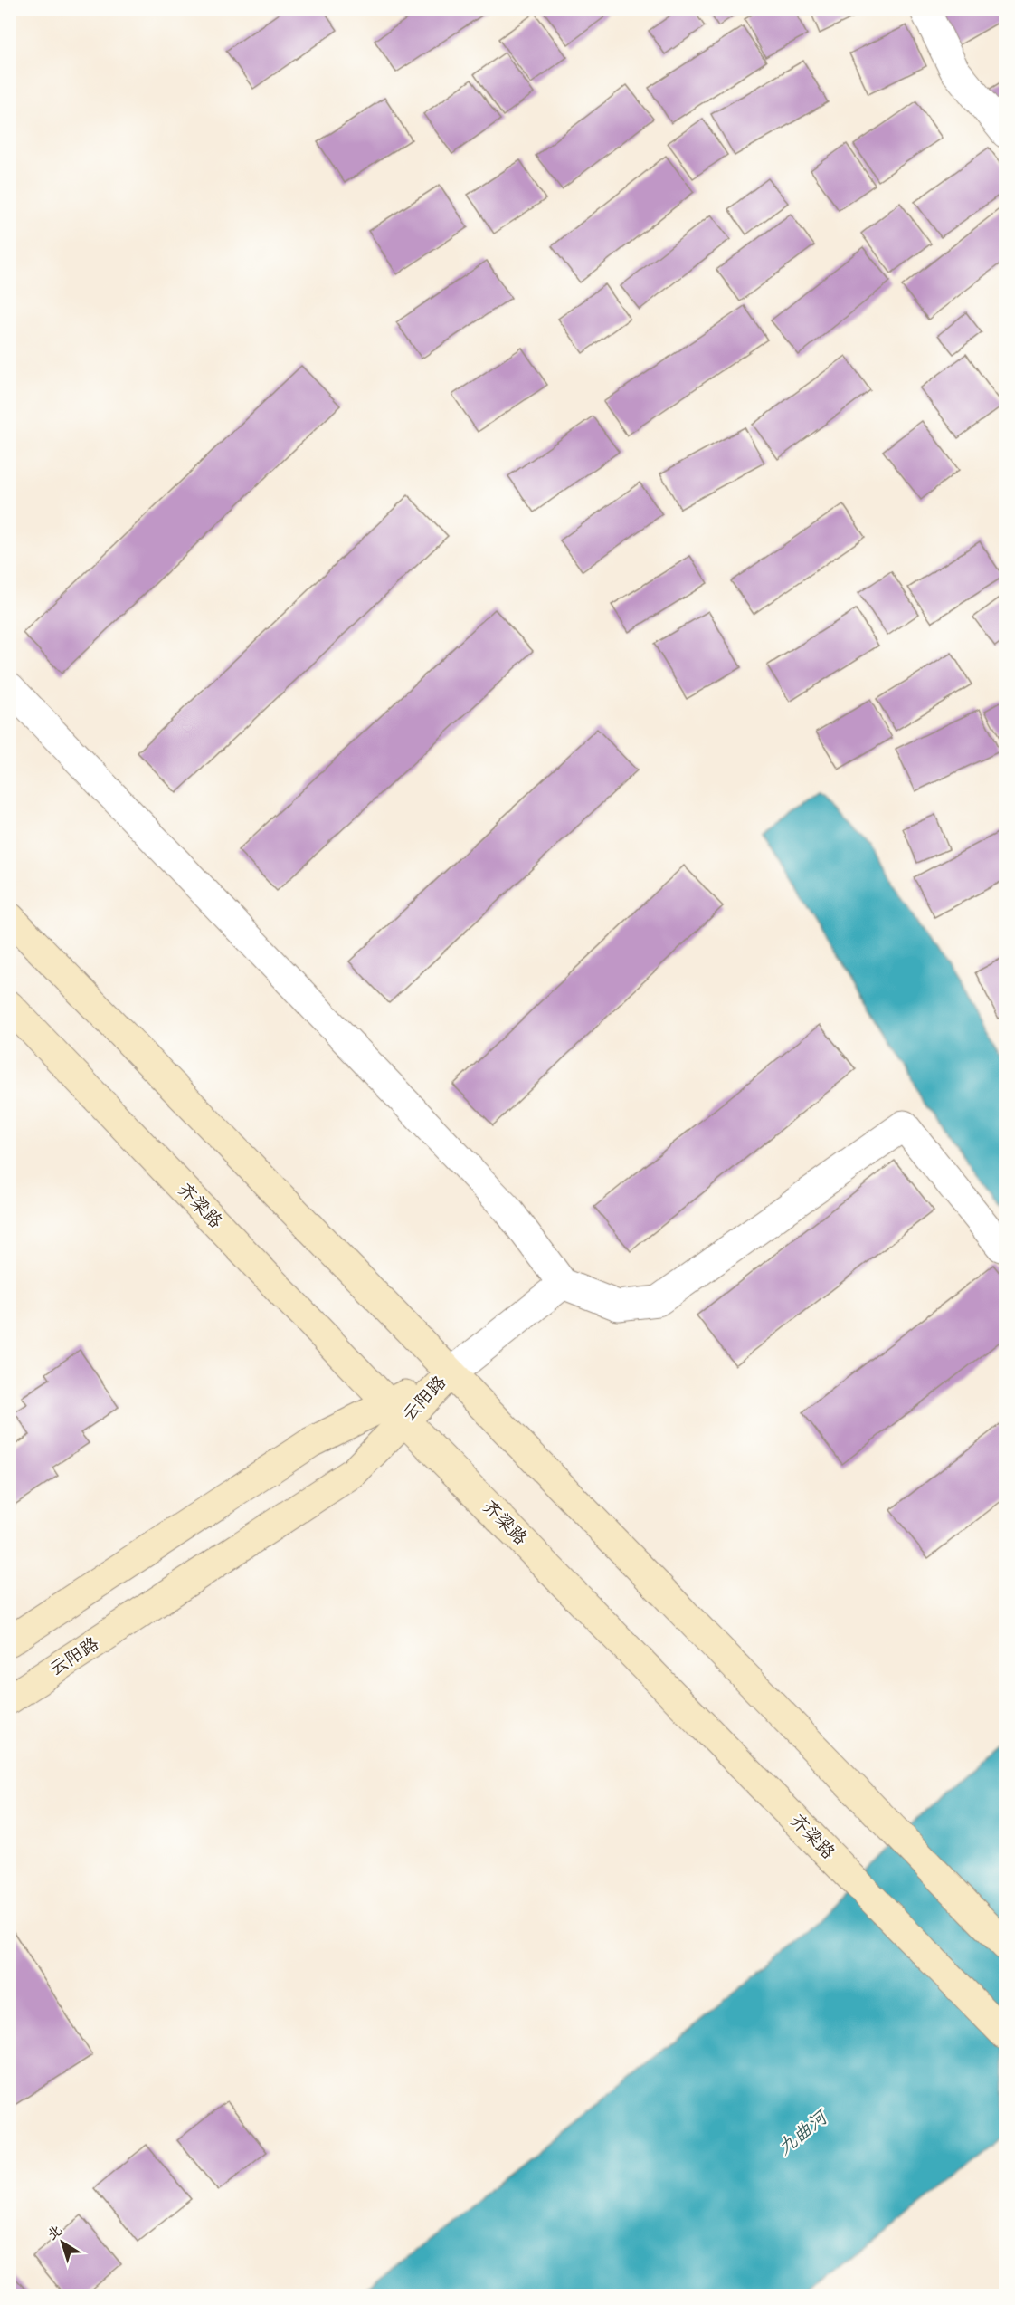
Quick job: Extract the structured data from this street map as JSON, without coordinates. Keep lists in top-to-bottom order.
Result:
{
  "streets": {
    "main road": ["齐梁路", "云阳路"]
  },
  "crossings": [
    ["齐梁路", "云阳路"]
  ],
  "water": ["九曲河"],
  "north": "top left"
}
